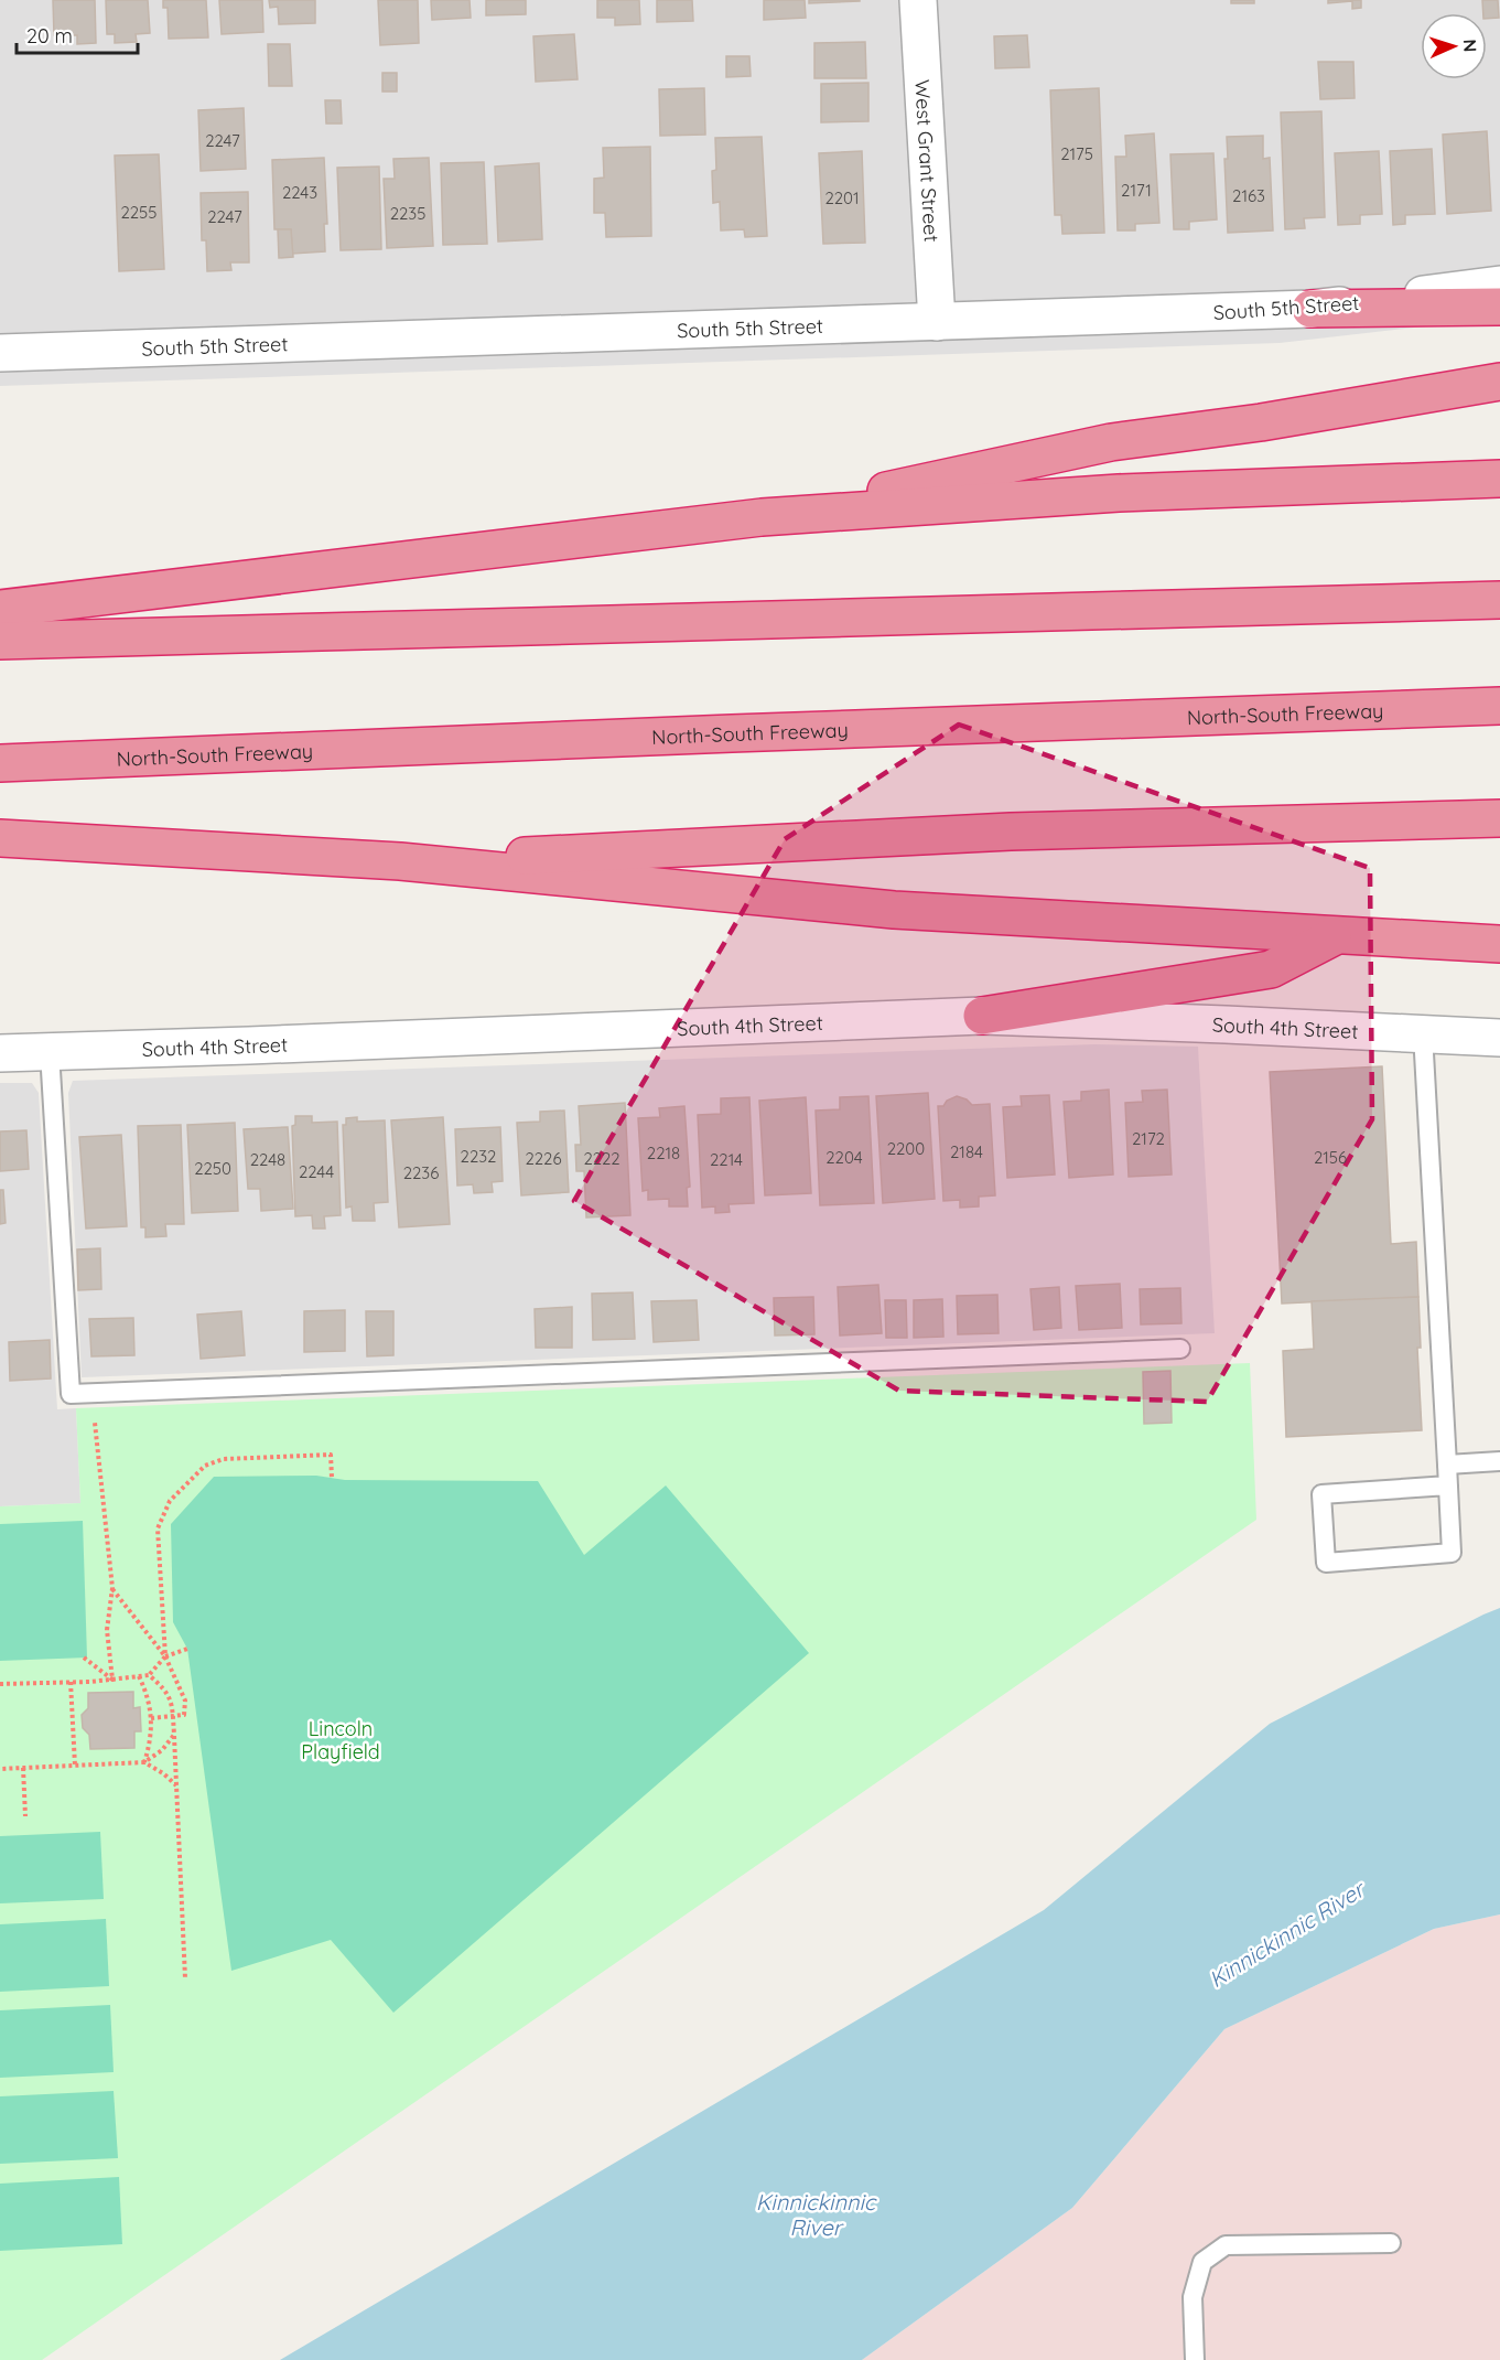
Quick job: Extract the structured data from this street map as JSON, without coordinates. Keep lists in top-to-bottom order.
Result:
{
  "streets": {
    "highway": ["North-South Freeway"],
    "street": ["West Grant Street", "South 5th Street", "South 4th Street"]
  },
  "crossings": [
    ["West Grant Street", "South 5th Street"]
  ],
  "water": ["Kinnickinnic River"],
  "parks": ["Lincoln Playfield"],
  "house_numbers": [
    "2247",
    "2175",
    "2171",
    "2243",
    "2163",
    "2201",
    "2255",
    "2235",
    "2247",
    "2172",
    "2200",
    "2184",
    "2218",
    "2232",
    "2204",
    "2156",
    "2226",
    "2222",
    "2248",
    "2214",
    "2250",
    "2244",
    "2236"
  ],
  "scale_bar": "20 m",
  "north": "right"
}
